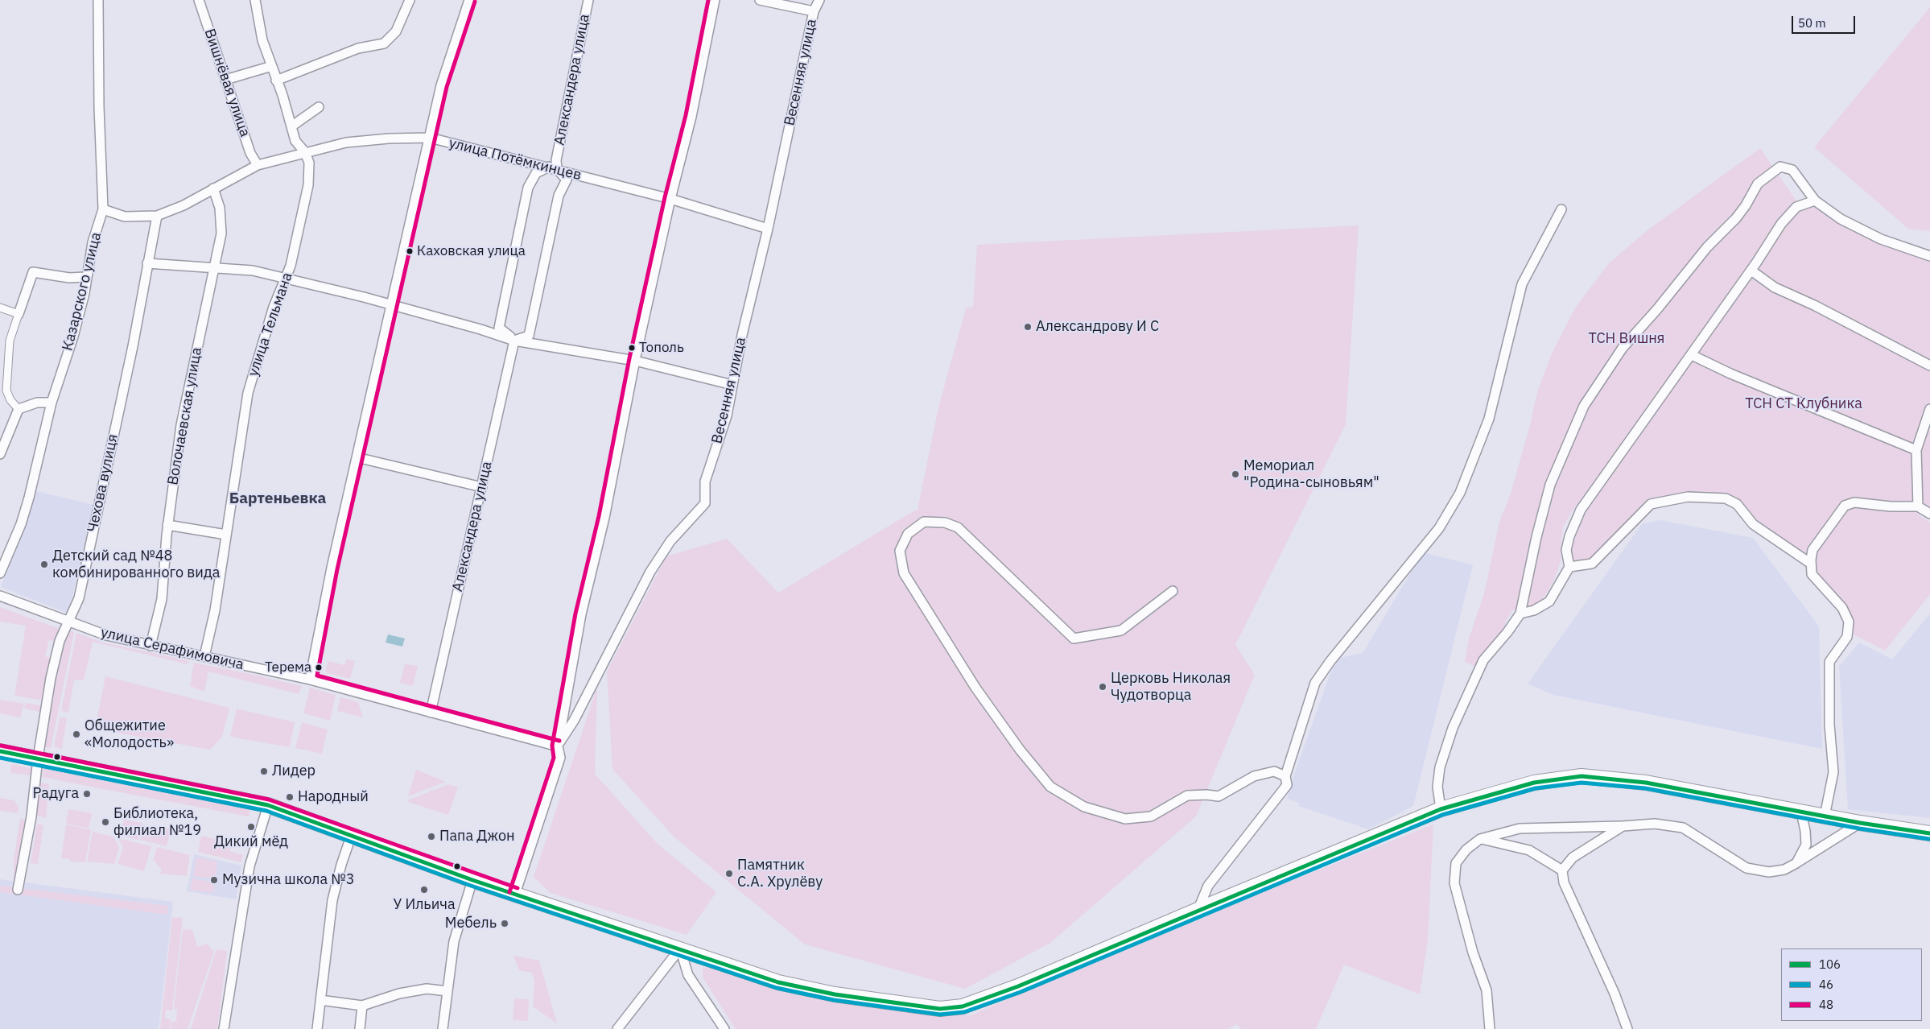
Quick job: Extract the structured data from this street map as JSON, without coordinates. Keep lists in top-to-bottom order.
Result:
{
  "streets": {
    "street": [
      "Весенняя улица",
      "Александера улица",
      "Вишнёвая улица",
      "улица Потёмкинцев",
      "Казарского улица",
      "улица Тельмана",
      "Волочаевская улица",
      "Чехова вулиця",
      "улица Серафимовича"
    ]
  },
  "crossings": [
    ["Весенняя улица", "улица Потёмкинцев"],
    ["Весенняя улица", "улица Серафимовича"],
    ["Александера улица", "улица Потёмкинцев"],
    ["Александера улица", "улица Серафимовича"],
    ["Вишнёвая улица", "улица Потёмкинцев"],
    ["улица Потёмкинцев", "Казарского улица"],
    ["улица Потёмкинцев", "улица Тельмана"],
    ["улица Потёмкинцев", "Волочаевская улица"],
    ["улица Потёмкинцев", "Чехова вулиця"],
    ["улица Тельмана", "улица Серафимовича"],
    ["Волочаевская улица", "улица Серафимовича"],
    ["Чехова вулиця", "улица Серафимовича"]
  ],
  "districts": ["Бартеньевка"],
  "parks": ["ТСН Вишня", "ТСН СТ Клубника"],
  "places": [
    "Каховская улица",
    "Александрову И С",
    "Тополь",
    "Мемориал \"Родина-сыновьям\"",
    "Детский сад №48 комбинированного вида",
    "Терема",
    "Церковь Николая Чудотворца",
    "Общежитие «Молодость»",
    "Лидер",
    "Радуга",
    "Народный",
    "Библиотека, филиал №19",
    "Дикий мёд",
    "Папа Джон",
    "Памятник С.А. Хрулёву",
    "Музична школа №3",
    "У Ильича",
    "Мебель"
  ],
  "lines": ["transit line 48", "transit line 106", "transit line 46"],
  "legend": ["106", "46", "48"],
  "scale_bar": "50 m"
}
